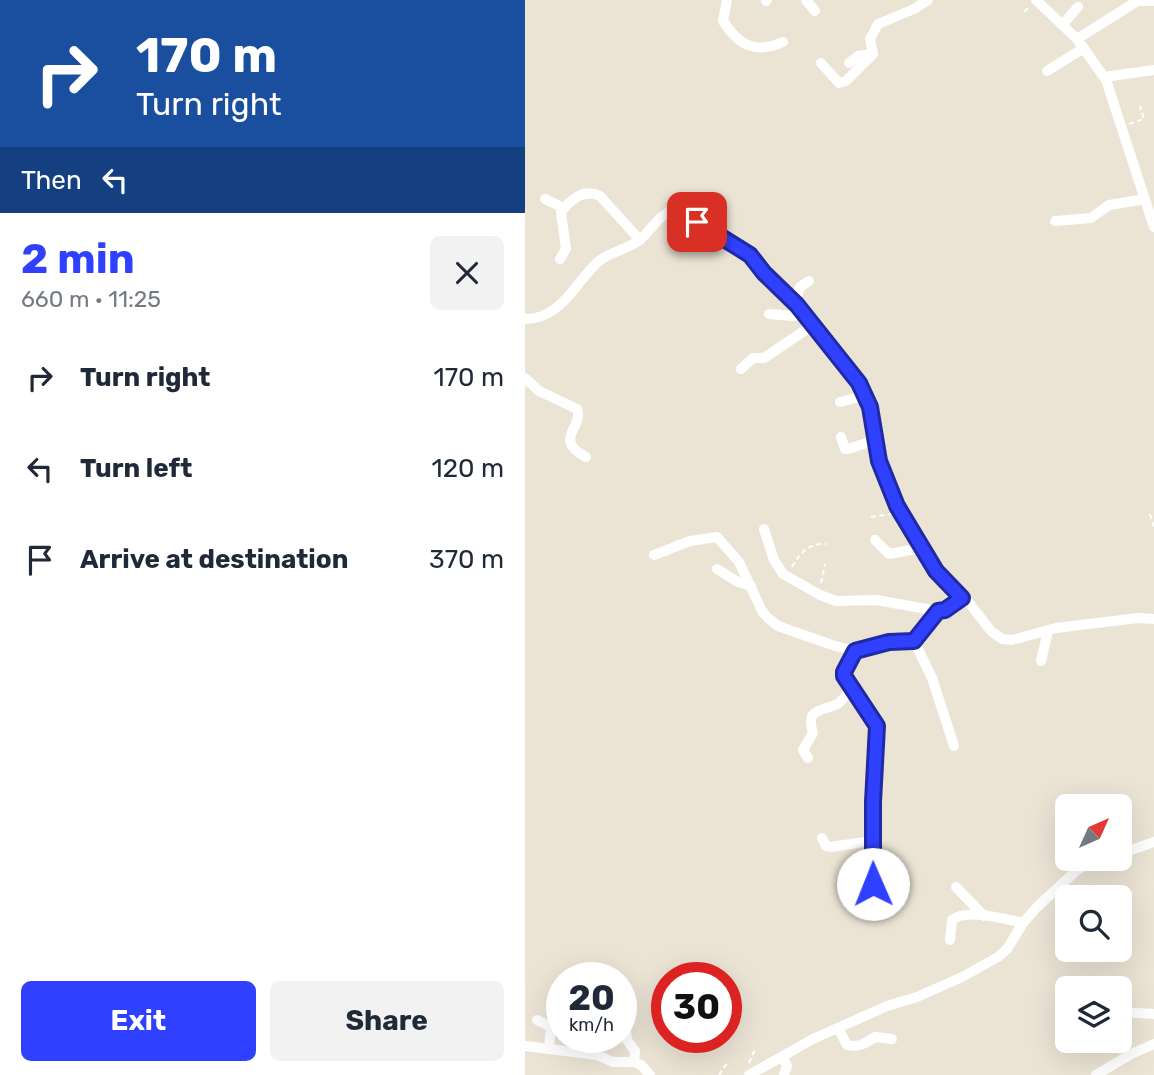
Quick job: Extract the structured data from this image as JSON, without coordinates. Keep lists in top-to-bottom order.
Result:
{
  "north": "top right",
  "page": {
    "turn": ["170 m", "Turn right"],
    "then": "Then",
    "heading": ["2 min", "660 m · 11:25"],
    "list": [
      {
        "name": "Turn right",
        "value": "170 m"
      },
      {
        "name": "Turn left",
        "value": "120 m"
      },
      {
        "name": "Arrive at destination",
        "value": "370 m"
      }
    ],
    "speed": "20 km/h",
    "limit": "30",
    "buttons": ["Exit", "Share"]
  }
}
